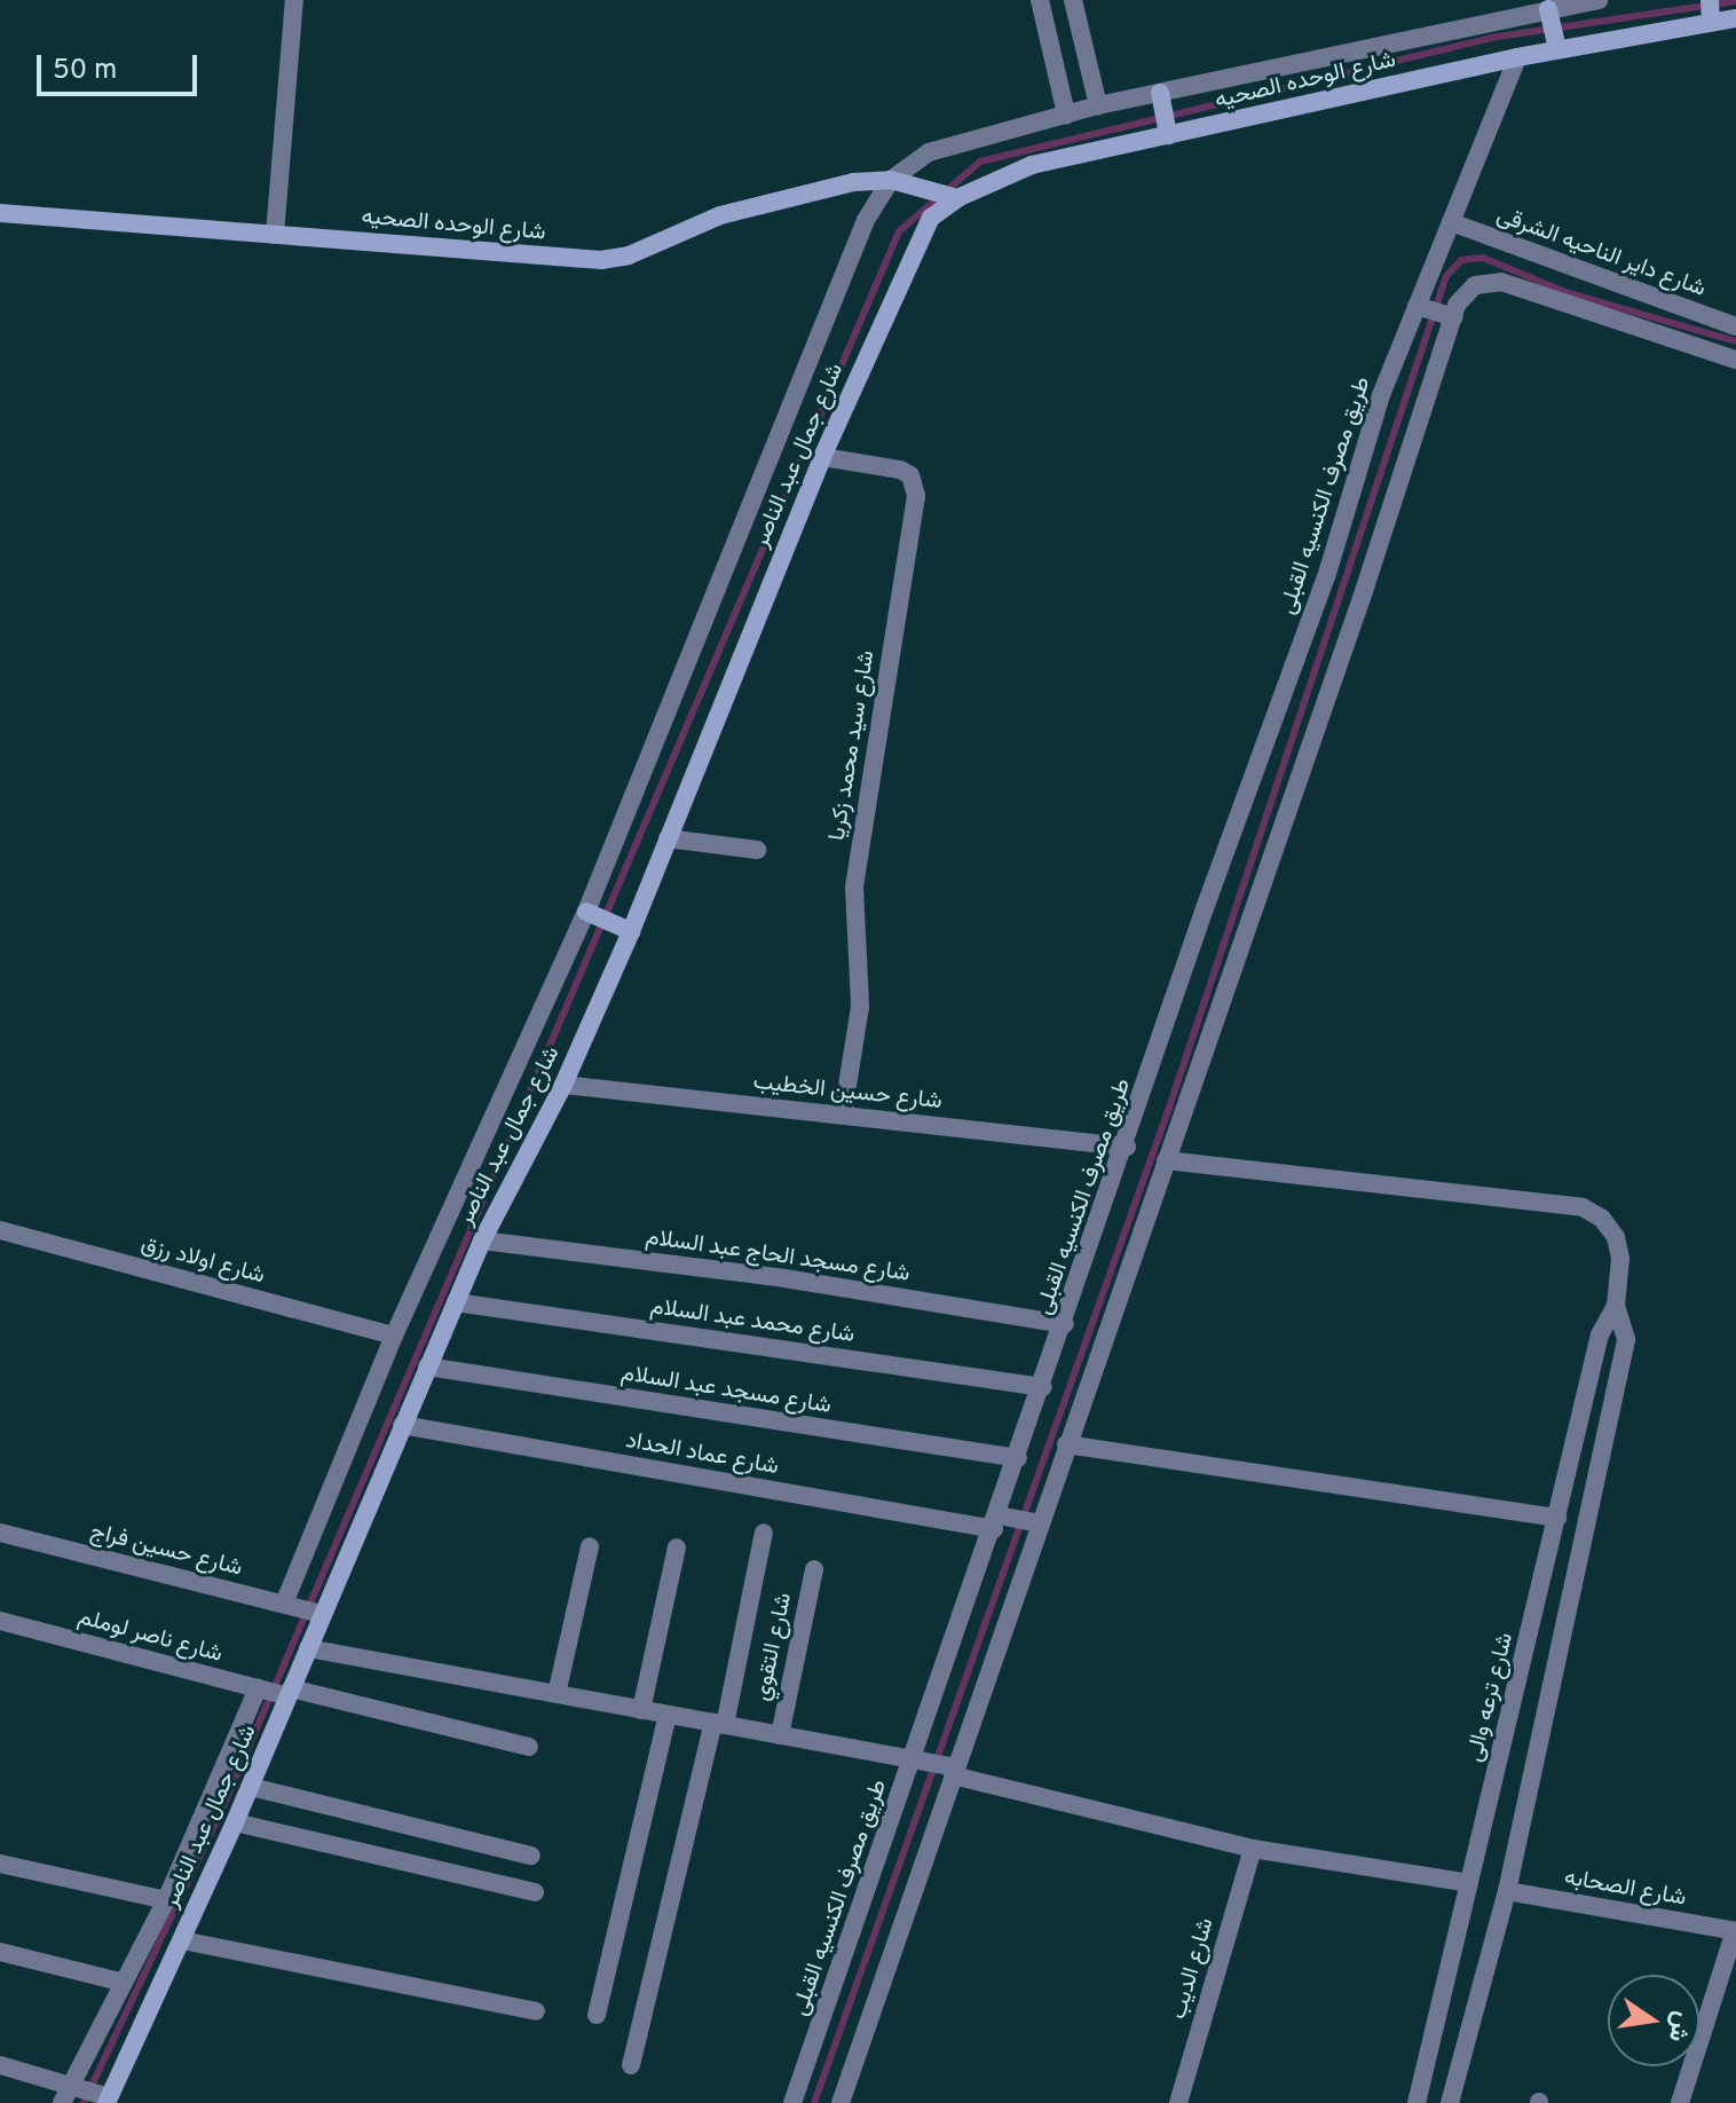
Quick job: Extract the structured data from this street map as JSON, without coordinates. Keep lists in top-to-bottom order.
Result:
{
  "streets": {
    "street": [
      "شارع الوحده الصحيه",
      "شارع داير الناحيه الشرقى",
      "شارع جمال عبد الناصر",
      "طريق مصرف الكنسيه القبلى",
      "شارع سيد محمد زكريا",
      "شارع حسين الخطيب",
      "شارع مسجد الحاج عبد السلام",
      "شارع اولاد رزق",
      "شارع محمد عبد السلام",
      "شارع مسجد عبد السلام",
      "شارع عماد الحداد",
      "شارع حسين فراج",
      "شارع ناصر لوملم",
      "شارع التقوي",
      "شارع ترعه والى",
      "شارع الصحابه",
      "شارع الديب"
    ]
  },
  "crossings": [
    ["شارع الوحده الصحيه", "شارع جمال عبد الناصر"],
    ["شارع الوحده الصحيه", "طريق مصرف الكنسيه القبلى"],
    ["شارع داير الناحيه الشرقى", "طريق مصرف الكنسيه القبلى"],
    ["شارع جمال عبد الناصر", "شارع سيد محمد زكريا"],
    ["شارع جمال عبد الناصر", "شارع حسين الخطيب"],
    ["شارع جمال عبد الناصر", "شارع مسجد الحاج عبد السلام"],
    ["شارع جمال عبد الناصر", "شارع اولاد رزق"],
    ["شارع جمال عبد الناصر", "شارع محمد عبد السلام"],
    ["شارع جمال عبد الناصر", "شارع مسجد عبد السلام"],
    ["شارع جمال عبد الناصر", "شارع عماد الحداد"],
    ["شارع جمال عبد الناصر", "شارع حسين فراج"],
    ["شارع جمال عبد الناصر", "شارع ناصر لوملم"],
    ["طريق مصرف الكنسيه القبلى", "شارع حسين الخطيب"],
    ["طريق مصرف الكنسيه القبلى", "شارع مسجد الحاج عبد السلام"],
    ["طريق مصرف الكنسيه القبلى", "شارع محمد عبد السلام"],
    ["طريق مصرف الكنسيه القبلى", "شارع مسجد عبد السلام"],
    ["طريق مصرف الكنسيه القبلى", "شارع عماد الحداد"],
    ["شارع سيد محمد زكريا", "شارع حسين الخطيب"],
    ["شارع ترعه والى", "شارع الصحابه"]
  ],
  "scale_bar": "50 m",
  "north": "right"
}
